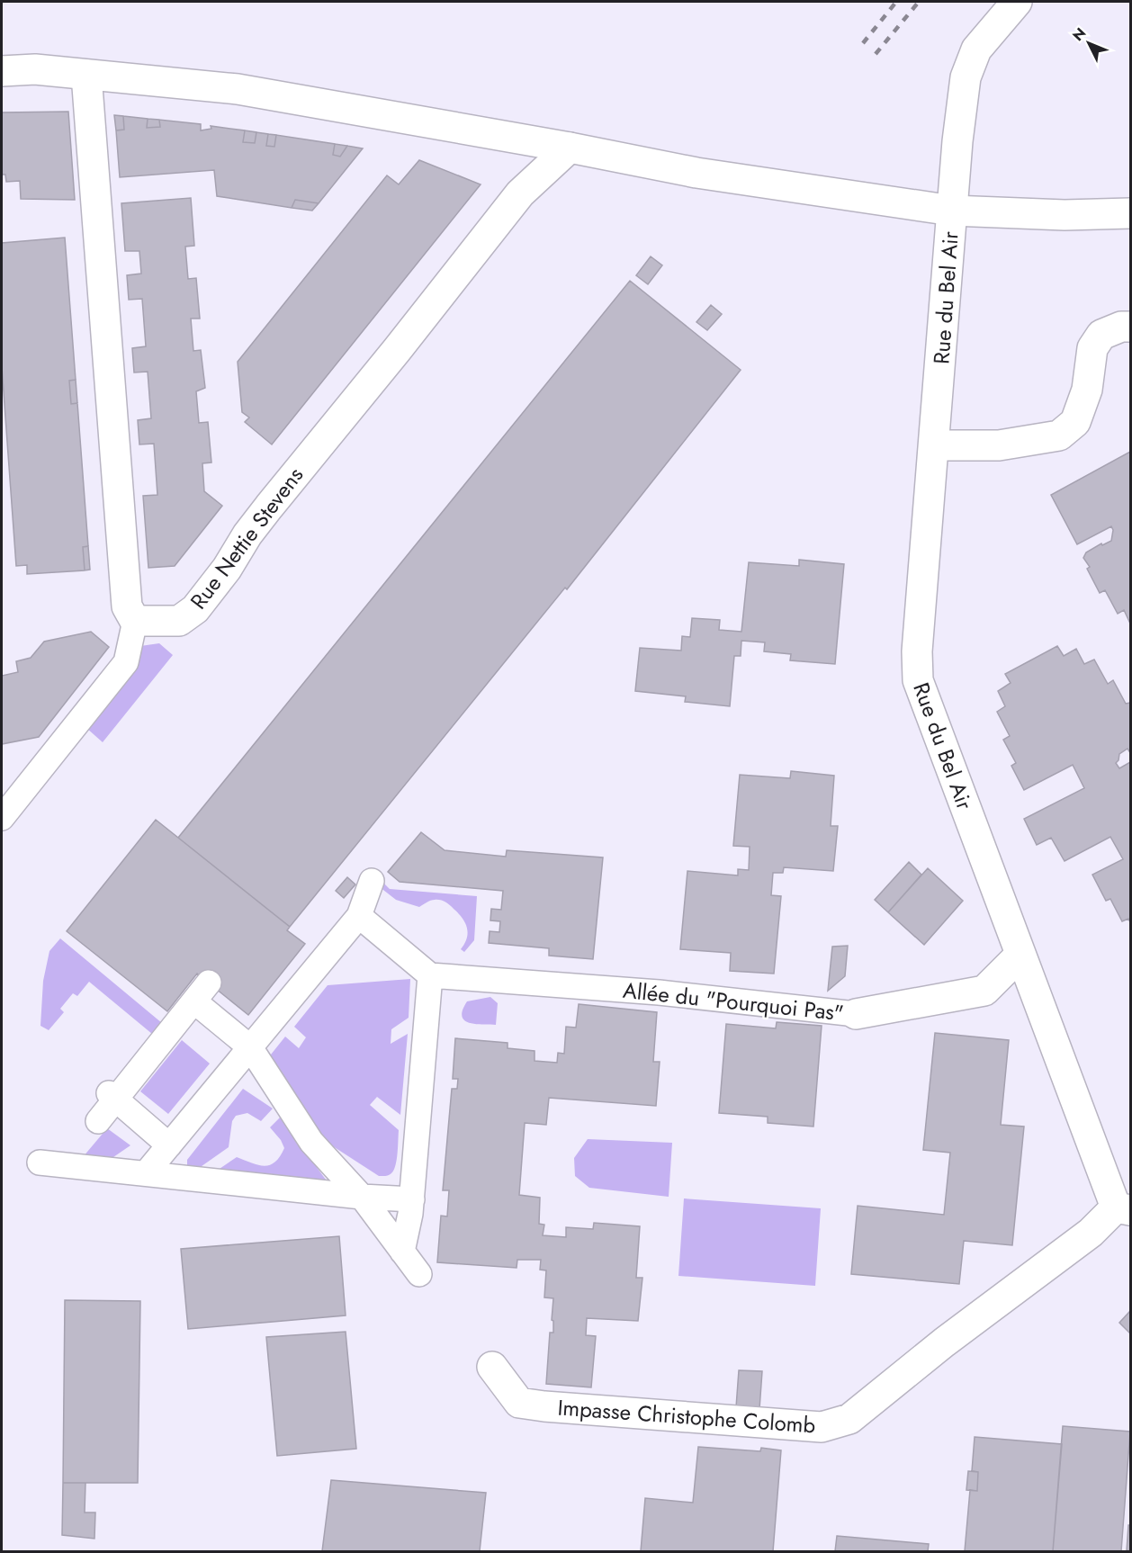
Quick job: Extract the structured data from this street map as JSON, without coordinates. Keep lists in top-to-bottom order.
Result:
{
  "streets": {
    "street": [
      "Rue du Bel Air",
      "Rue Nettie Stevens",
      "Allée du \"Pourquoi Pas\"",
      "Impasse Christophe Colomb"
    ]
  },
  "crossings": [
    ["Rue du Bel Air", "Allée du \"Pourquoi Pas\""],
    ["Rue du Bel Air", "Impasse Christophe Colomb"]
  ],
  "north": "top left"
}
